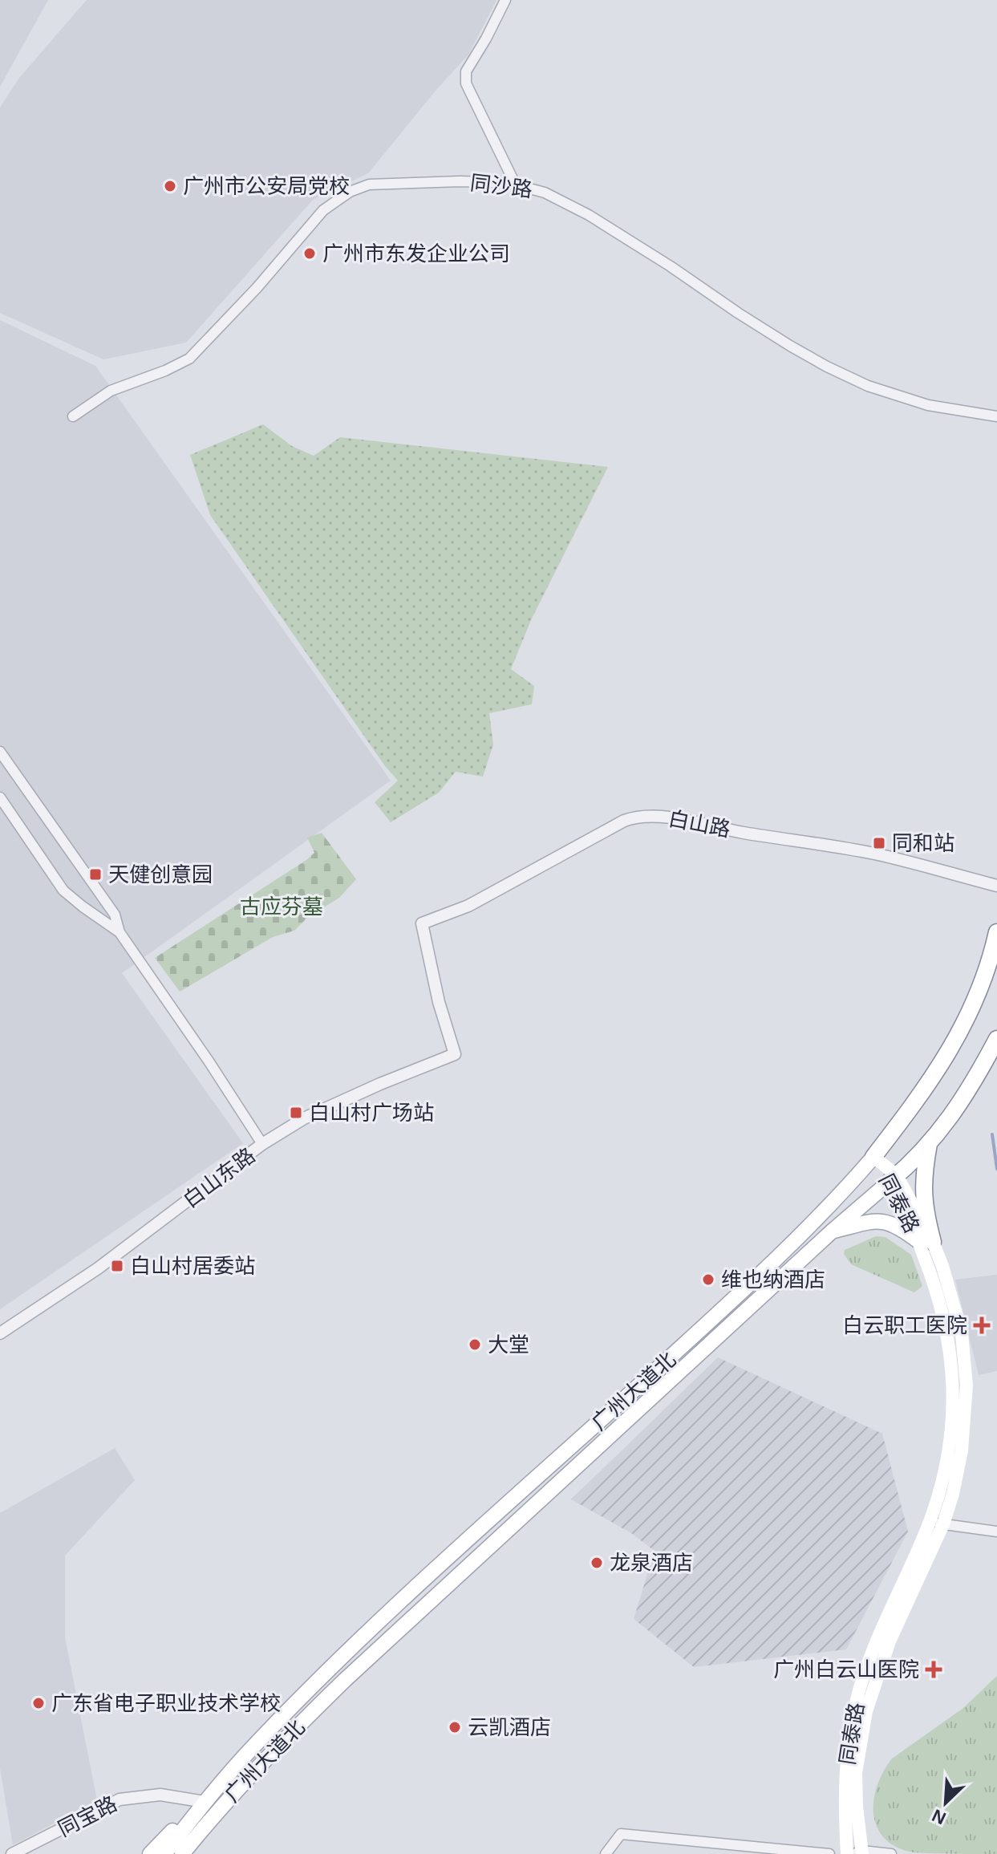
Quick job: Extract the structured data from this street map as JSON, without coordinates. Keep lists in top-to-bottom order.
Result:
{
  "streets": {
    "highway": ["广州大道北"],
    "main road": ["同泰路"],
    "street": [
      "同沙路",
      "白山路",
      "白山东路",
      "同宝路"
    ]
  },
  "crossings": [
    ["白山路", "白山东路"],
    ["同泰路", "广州大道北"],
    ["广州大道北", "同宝路"]
  ],
  "parks": ["古应芬墓"],
  "places": {
    "other": [
      "广州市公安局党校",
      "广州市东发企业公司",
      "维也纳酒店",
      "大堂",
      "龙泉酒店",
      "广东省电子职业技术学校",
      "云凯酒店"
    ],
    "transit": [
      "同和站",
      "天健创意园",
      "白山村广场站",
      "白山村居委站"
    ],
    "health": ["白云职工医院", "广州白云山医院"]
  },
  "north": "bottom left"
}
